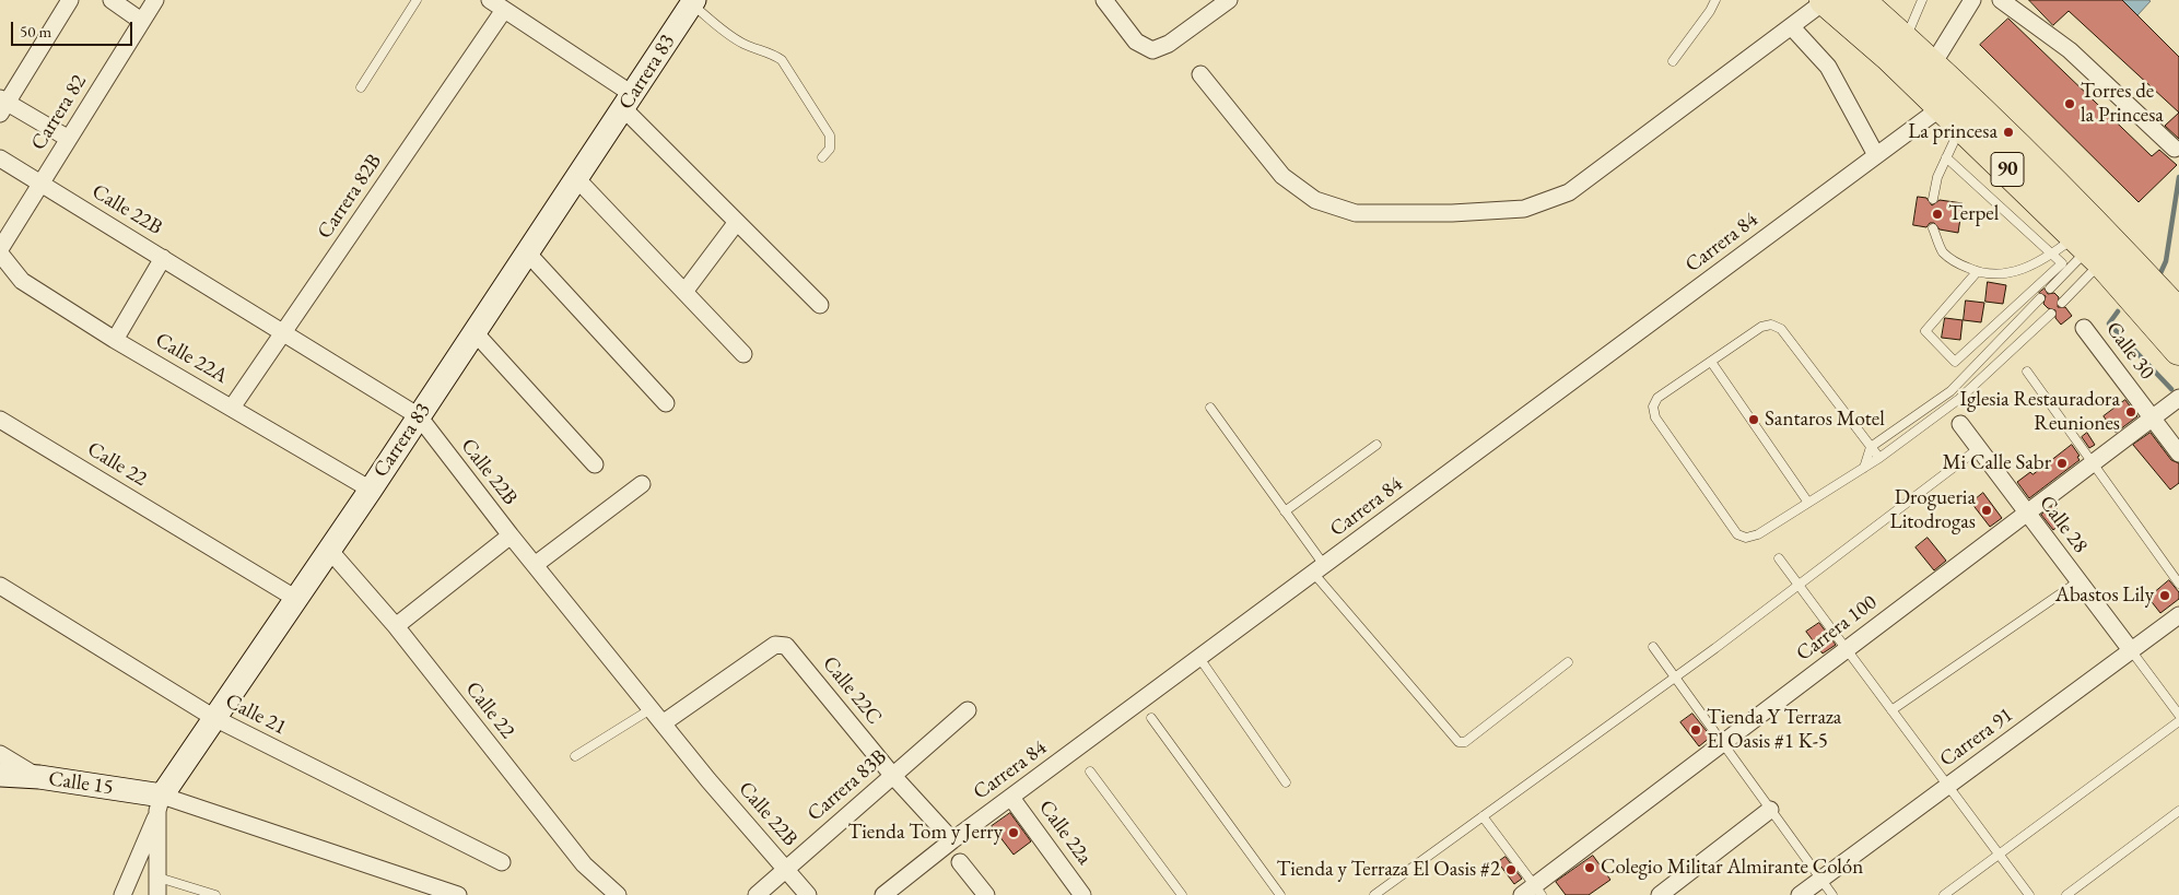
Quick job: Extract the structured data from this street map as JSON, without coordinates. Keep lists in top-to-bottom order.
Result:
{
  "streets": {
    "highway": ["90"],
    "street": [
      "Carrera 83",
      "Carrera 82",
      "Carrera 82B",
      "Calle 22B",
      "Carrera 84",
      "Calle 30",
      "Calle 22A",
      "Calle 22",
      "Calle 28",
      "Carrera 100",
      "Calle 22C",
      "Calle 21",
      "Carrera 91",
      "Calle 15",
      "Carrera 83B",
      "Calle 22a"
    ]
  },
  "crossings": [
    ["Carrera 83", "Calle 22B"],
    ["Carrera 83", "Calle 22A"],
    ["Carrera 83", "Calle 22"],
    ["Carrera 83", "Calle 21"],
    ["Carrera 83", "Calle 15"],
    ["Carrera 82", "Calle 22B"],
    ["90", "Carrera 84"],
    ["Carrera 82B", "Calle 22B"],
    ["Carrera 82B", "Calle 22A"],
    ["Calle 22B", "Calle 22C"],
    ["Calle 22B", "Carrera 83B"],
    ["Carrera 84", "Calle 22C"],
    ["Carrera 84", "Calle 22a"],
    ["Calle 30", "Carrera 100"],
    ["Calle 28", "Carrera 100"],
    ["Calle 28", "Carrera 91"],
    ["Calle 22C", "Carrera 83B"]
  ],
  "places": [
    "Torres de la Princesa",
    "La princesa",
    "Terpel",
    "Iglesia Restauradora Reuniones",
    "Santaros Motel",
    "Mi Calle Sabr",
    "Drogueria Litodrogas",
    "Abastos Lily",
    "Tienda Y Terraza El Oasis #1 K-5",
    "Tienda Tom y Jerry",
    "Colegio Militar Almirante Colón",
    "Tienda y Terraza El Oasis #2"
  ],
  "scale_bar": "50 m"
}
